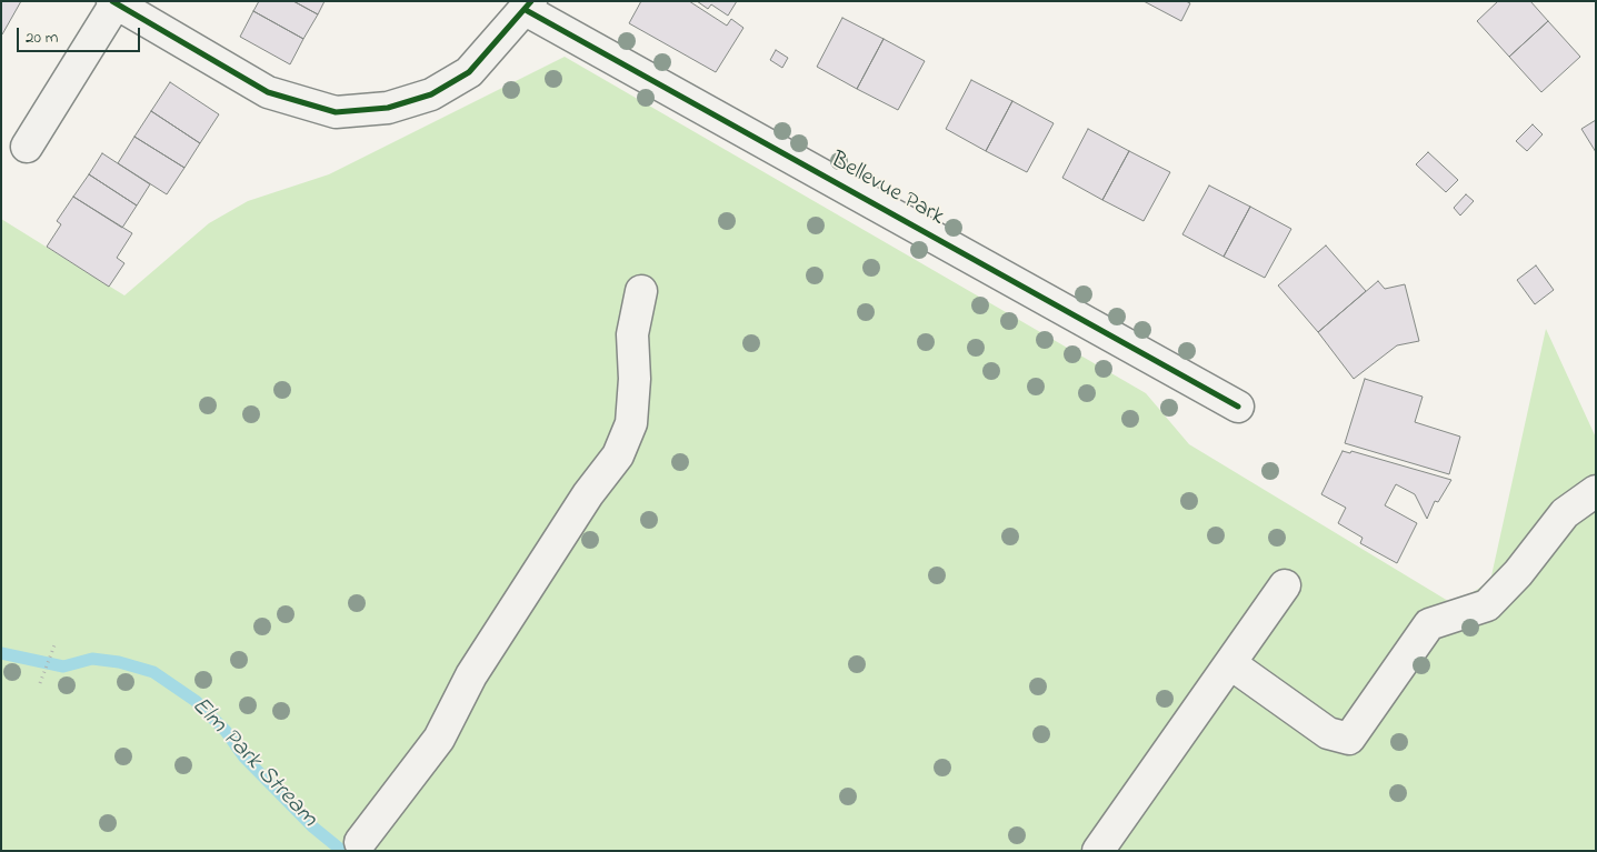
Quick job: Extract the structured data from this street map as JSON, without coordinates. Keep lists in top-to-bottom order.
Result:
{
  "streets": {
    "street": ["Bellevue Park"]
  },
  "water": ["Elm Park Stream"],
  "scale_bar": "20 m"
}
